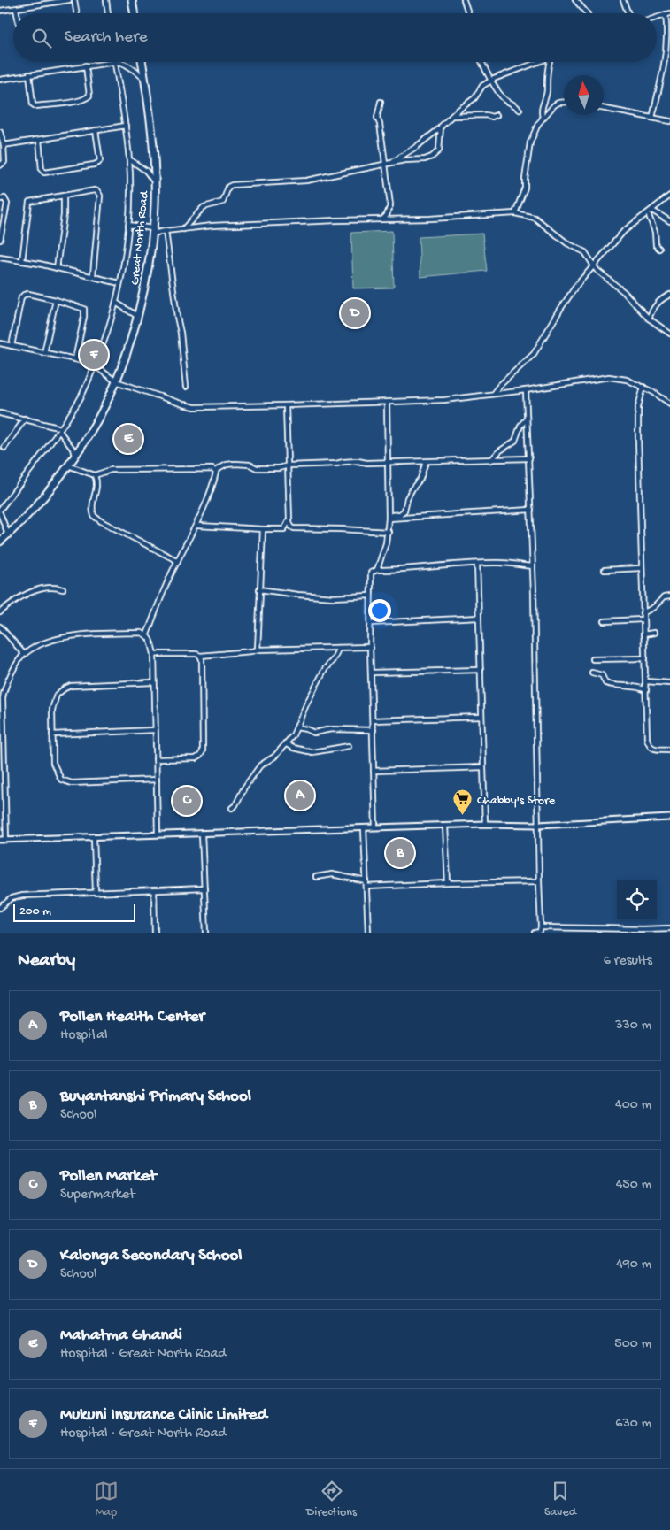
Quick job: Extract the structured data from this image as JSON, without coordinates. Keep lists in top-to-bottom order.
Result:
{
  "streets": {
    "highway": ["Great North Road"]
  },
  "places": {
    "supermarket": ["Chabby's Store"]
  },
  "scale_bar": "200 m",
  "north": "top",
  "page": {
    "search": "Search here",
    "pins": [
      "D",
      "F",
      "E",
      "A",
      "C",
      "B"
    ],
    "scale": "200 m",
    "heading": ["Nearby", "6 results"],
    "list": [
      {
        "mark": "A",
        "name": "Pollen Health Center",
        "note": "Hospital",
        "value": "330 m"
      },
      {
        "mark": "B",
        "name": "Buyantanshi Primary School",
        "note": "School",
        "value": "400 m"
      },
      {
        "mark": "C",
        "name": "Pollen Market",
        "note": "Supermarket",
        "value": "450 m"
      },
      {
        "mark": "D",
        "name": "Kalonga Secondary School",
        "note": "School",
        "value": "490 m"
      },
      {
        "mark": "E",
        "name": "Mahatma Ghandi",
        "note": "Hospital · Great North Road",
        "value": "500 m"
      },
      {
        "mark": "F",
        "name": "Mukuni Insurance Clinic Limited",
        "note": "Hospital · Great North Road",
        "value": "630 m"
      }
    ],
    "nav": ["Map", "Directions", "Saved"]
  }
}
